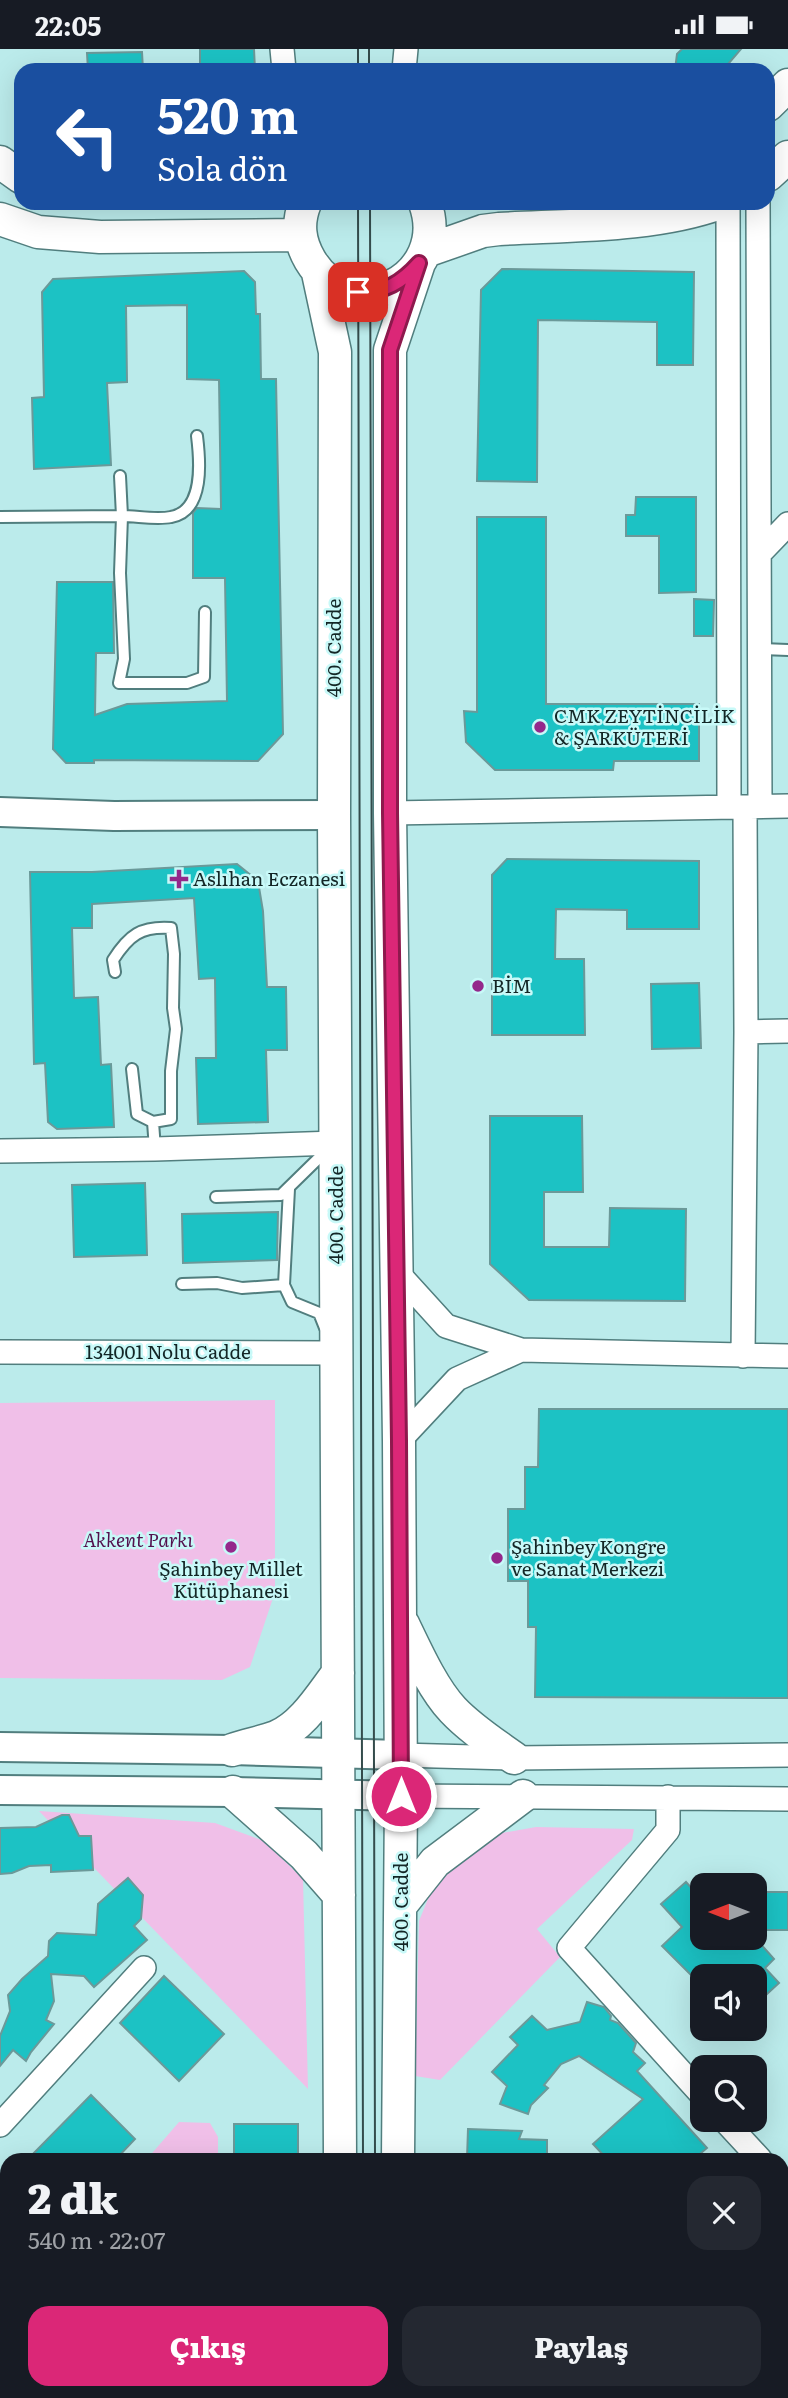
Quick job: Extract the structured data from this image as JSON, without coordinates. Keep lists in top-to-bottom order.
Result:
{
  "streets": {
    "main road": ["400. Cadde"],
    "street": ["134001 Nolu Cadde"]
  },
  "crossings": [
    ["400. Cadde", "134001 Nolu Cadde"]
  ],
  "parks": ["Akkent Parkı"],
  "places": {
    "other": [
      "CMK ZEYTİNCİLİK & ŞARKÜTERİ",
      "BİM",
      "Şahinbey Millet Kütüphanesi",
      "Şahinbey Kongre ve Sanat Merkezi"
    ],
    "health": ["Aslıhan Eczanesi"]
  },
  "north": "left",
  "page": {
    "status": "22:05",
    "turn": ["520 m", "Sola dön"],
    "heading": ["2 dk", "540 m · 22:07"],
    "buttons": ["Çıkış", "Paylaş"]
  }
}
